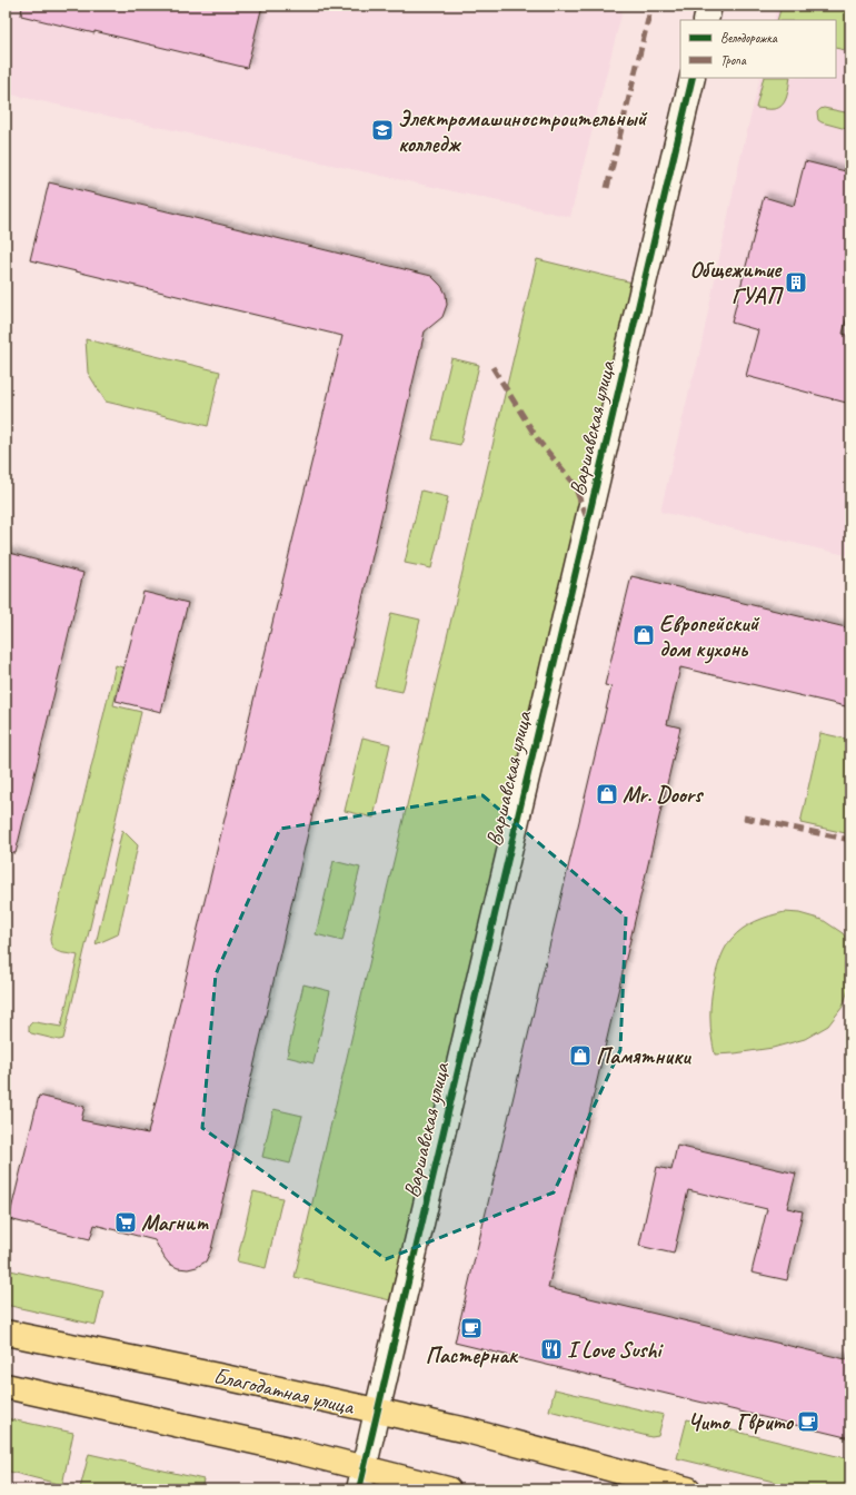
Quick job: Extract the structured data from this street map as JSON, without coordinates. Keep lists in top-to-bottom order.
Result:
{
  "streets": {
    "main road": ["Благодатная улица"],
    "street": ["Варшавская улица"]
  },
  "crossings": [
    ["Варшавская улица", "Благодатная улица"]
  ],
  "places": {
    "school or university": ["Электромашиностроительный колледж"],
    "building": ["Общежитие ГУАП"],
    "shop": ["Европейский дом кухонь", "Mr. Doors", "Памятники"],
    "supermarket": ["Магнит"],
    "cafe": ["Пастернак", "Чито Гврито"],
    "restaurant": ["I Love Sushi"]
  },
  "legend": ["Велодорожка", "Тропа"]
}
